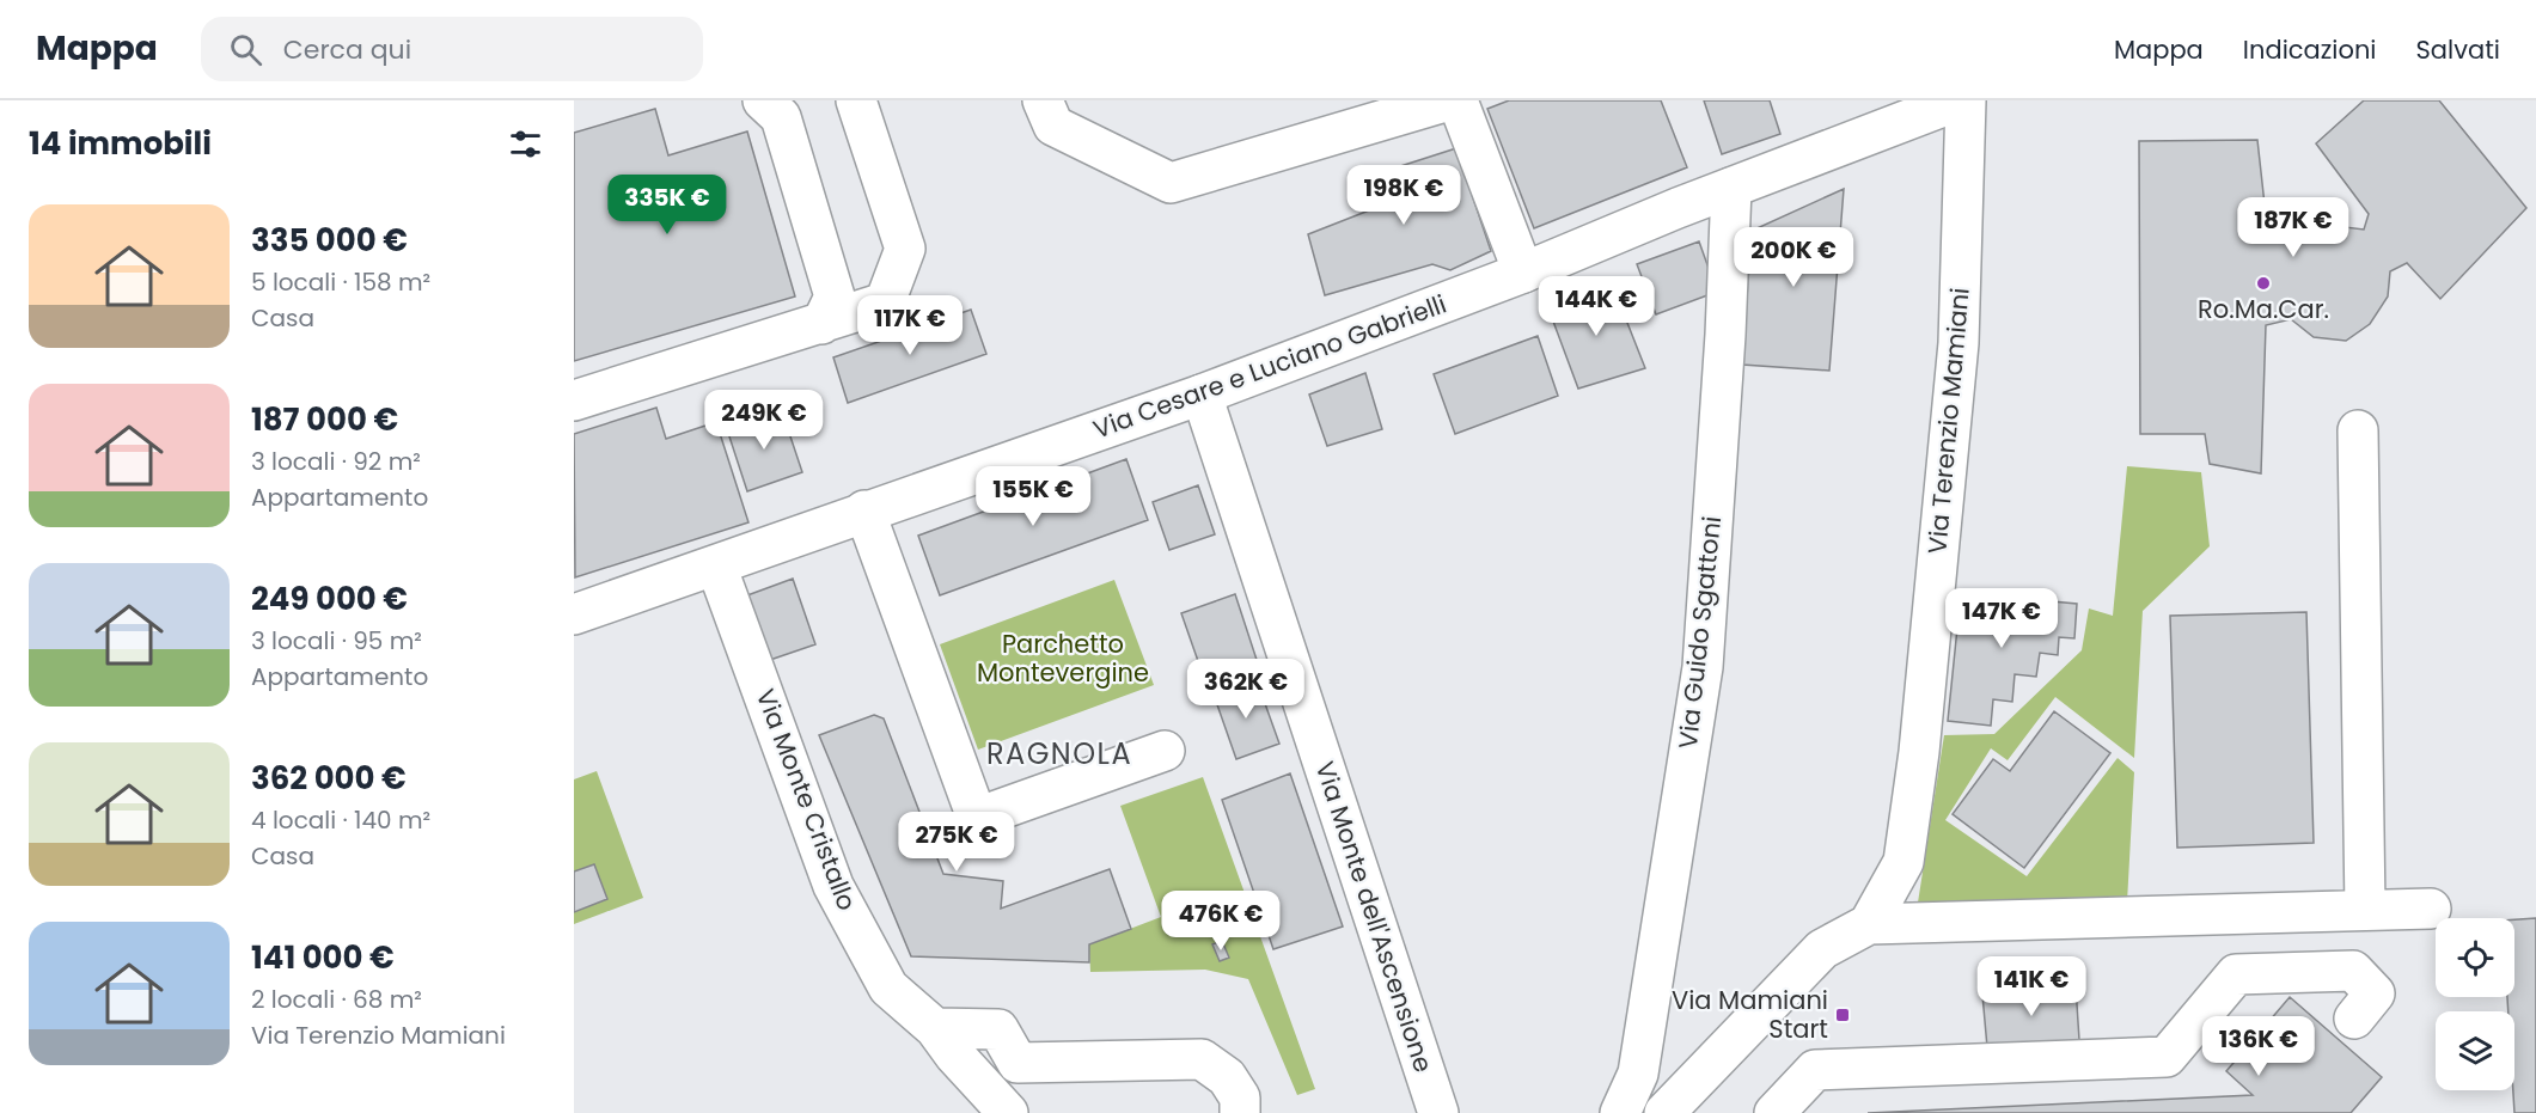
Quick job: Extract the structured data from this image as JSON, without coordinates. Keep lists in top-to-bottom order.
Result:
{
  "streets": {
    "street": [
      "Via Cesare e Luciano Gabrielli",
      "Via Terenzio Mamiani",
      "Via Guido Sgattoni",
      "Via Monte Cristallo",
      "Via Monte dell'Ascensione"
    ]
  },
  "crossings": [
    ["Via Cesare e Luciano Gabrielli", "Via Guido Sgattoni"],
    ["Via Cesare e Luciano Gabrielli", "Via Monte Cristallo"],
    ["Via Cesare e Luciano Gabrielli", "Via Monte dell'Ascensione"]
  ],
  "districts": ["RAGNOLA"],
  "parks": ["Parchetto Montevergine"],
  "places": {
    "other": ["Ro.Ma.Car."],
    "transit": ["Via Mamiani Start"]
  },
  "page": {
    "header": "Mappa",
    "search": "Cerca qui",
    "nav": ["Mappa", "Indicazioni", "Salvati"],
    "heading": "14 immobili",
    "price": [
      "198K €",
      "335K €",
      "187K €",
      "200K €",
      "144K €",
      "117K €",
      "249K €",
      "155K €",
      "147K €",
      "362K €",
      "275K €",
      "476K €",
      "141K €",
      "136K €"
    ],
    "list": [
      {
        "name": "335 000 €",
        "note": "5 locali · 158 m² · Casa"
      },
      {
        "name": "187 000 €",
        "note": "3 locali · 92 m² · Appartamento"
      },
      {
        "name": "249 000 €",
        "note": "3 locali · 95 m² · Appartamento"
      },
      {
        "name": "362 000 €",
        "note": "4 locali · 140 m² · Casa"
      },
      {
        "name": "141 000 €",
        "note": "2 locali · 68 m² · Via Terenzio Mamiani"
      }
    ]
  }
}
